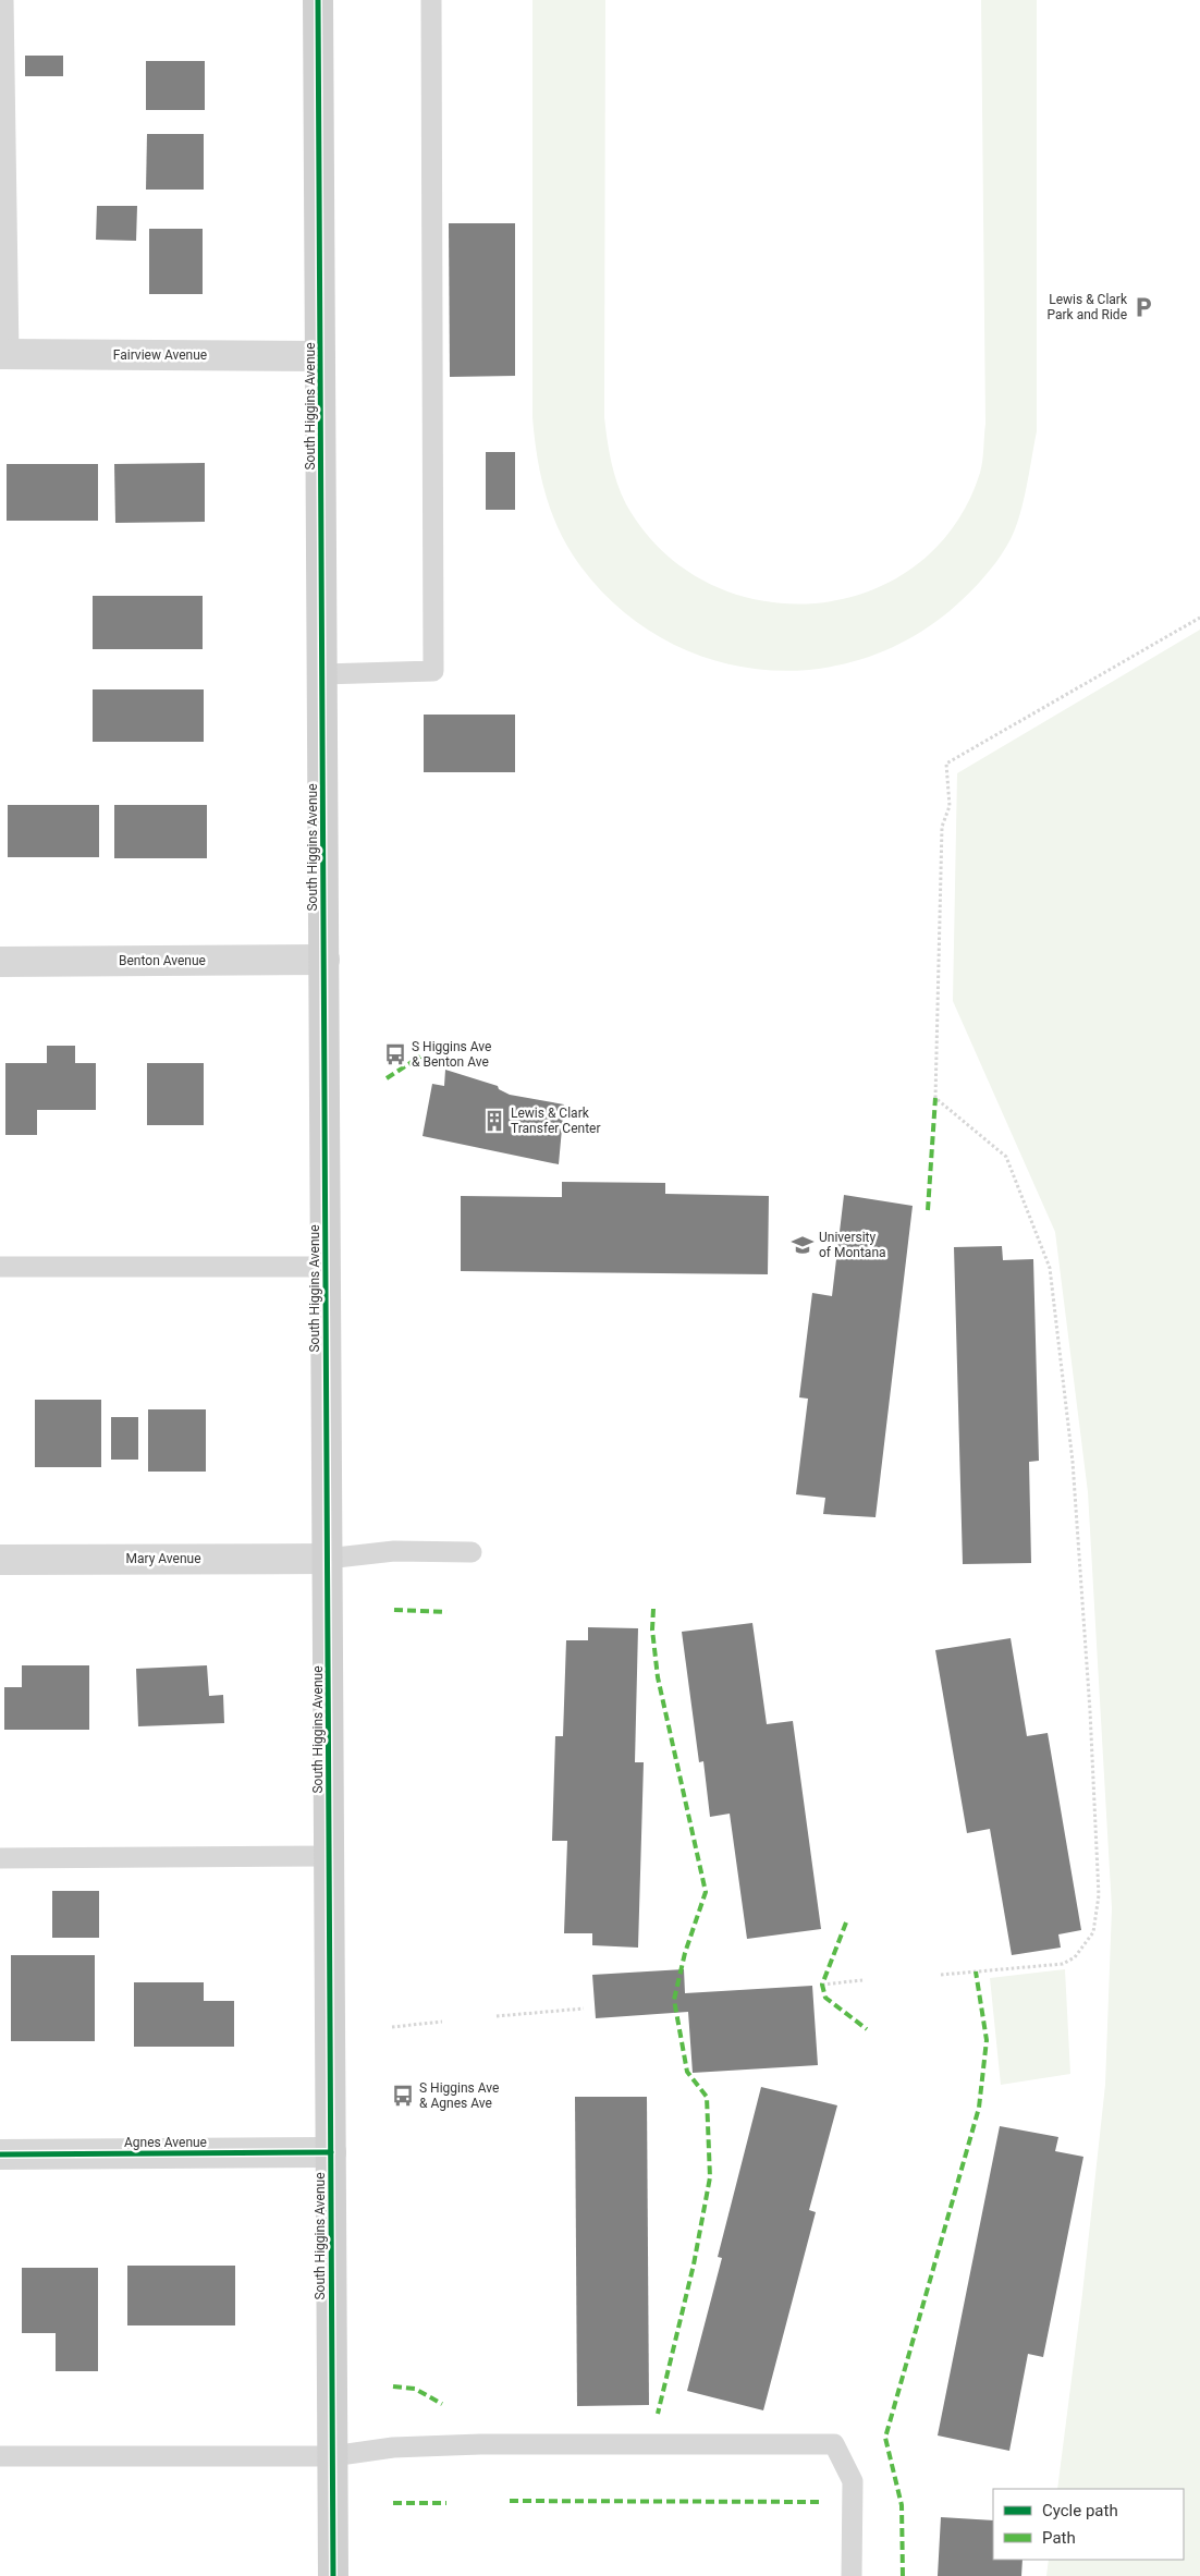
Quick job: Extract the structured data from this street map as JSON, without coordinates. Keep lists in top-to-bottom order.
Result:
{
  "streets": {
    "main road": ["South Higgins Avenue"],
    "street": [
      "Fairview Avenue",
      "Benton Avenue",
      "Mary Avenue",
      "Agnes Avenue"
    ]
  },
  "crossings": [
    ["Fairview Avenue", "South Higgins Avenue"],
    ["South Higgins Avenue", "Benton Avenue"],
    ["South Higgins Avenue", "Mary Avenue"],
    ["South Higgins Avenue", "Agnes Avenue"]
  ],
  "places": {
    "parking": ["Lewis & Clark Park and Ride"],
    "bus stop": ["S Higgins Ave & Benton Ave", "S Higgins Ave & Agnes Ave"],
    "building": ["Lewis & Clark Transfer Center"],
    "school or university": ["University of Montana"]
  },
  "legend": ["Cycle path", "Path"]
}
